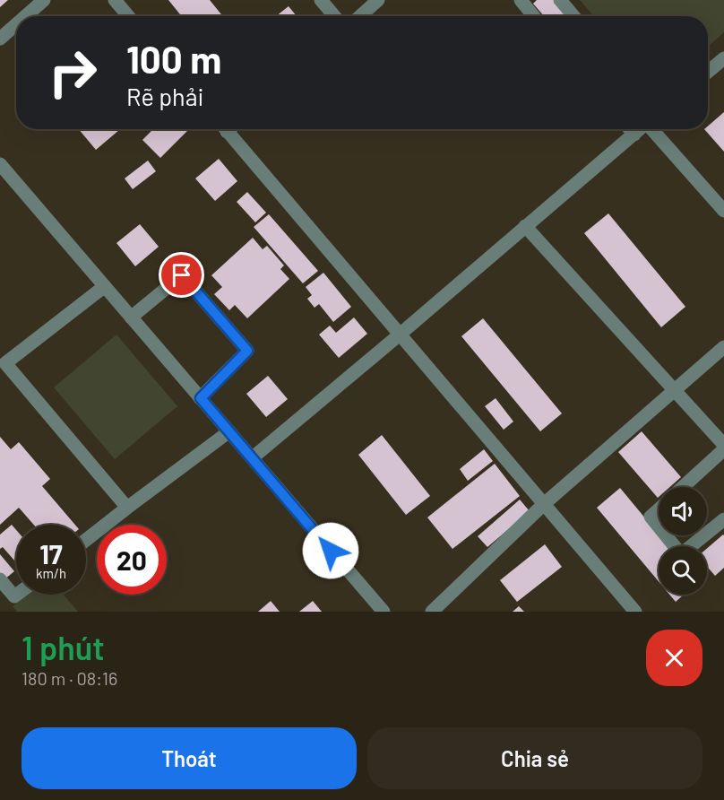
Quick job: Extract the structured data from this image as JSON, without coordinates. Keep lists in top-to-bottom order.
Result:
{
  "page": {
    "turn": ["100 m", "Rẽ phải"],
    "speed": "17 km/h",
    "limit": "20",
    "heading": ["1 phút", "180 m · 08:16"],
    "buttons": ["Thoát", "Chia sẻ"]
  }
}
